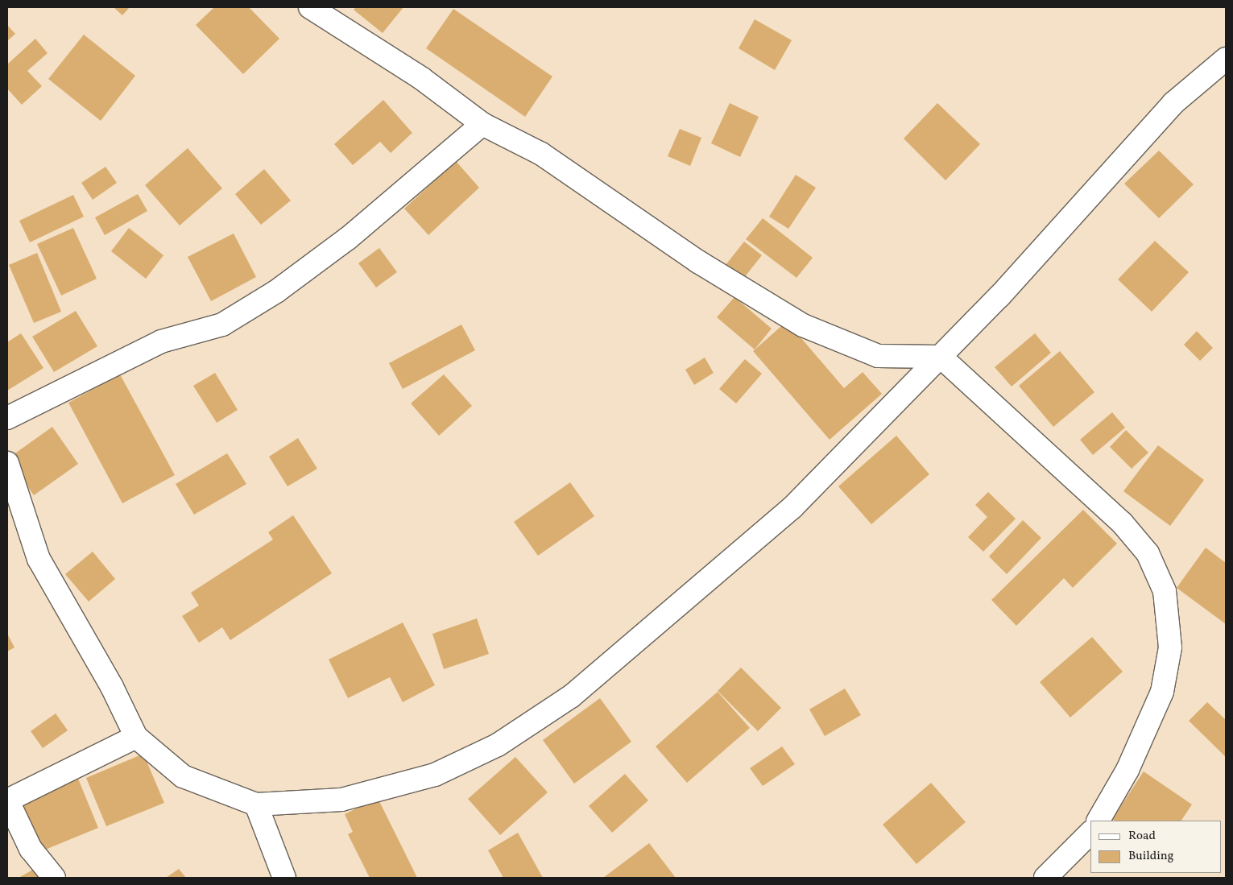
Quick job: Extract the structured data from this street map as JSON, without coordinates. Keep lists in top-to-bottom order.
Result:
{
  "legend": ["Road", "Building"]
}
